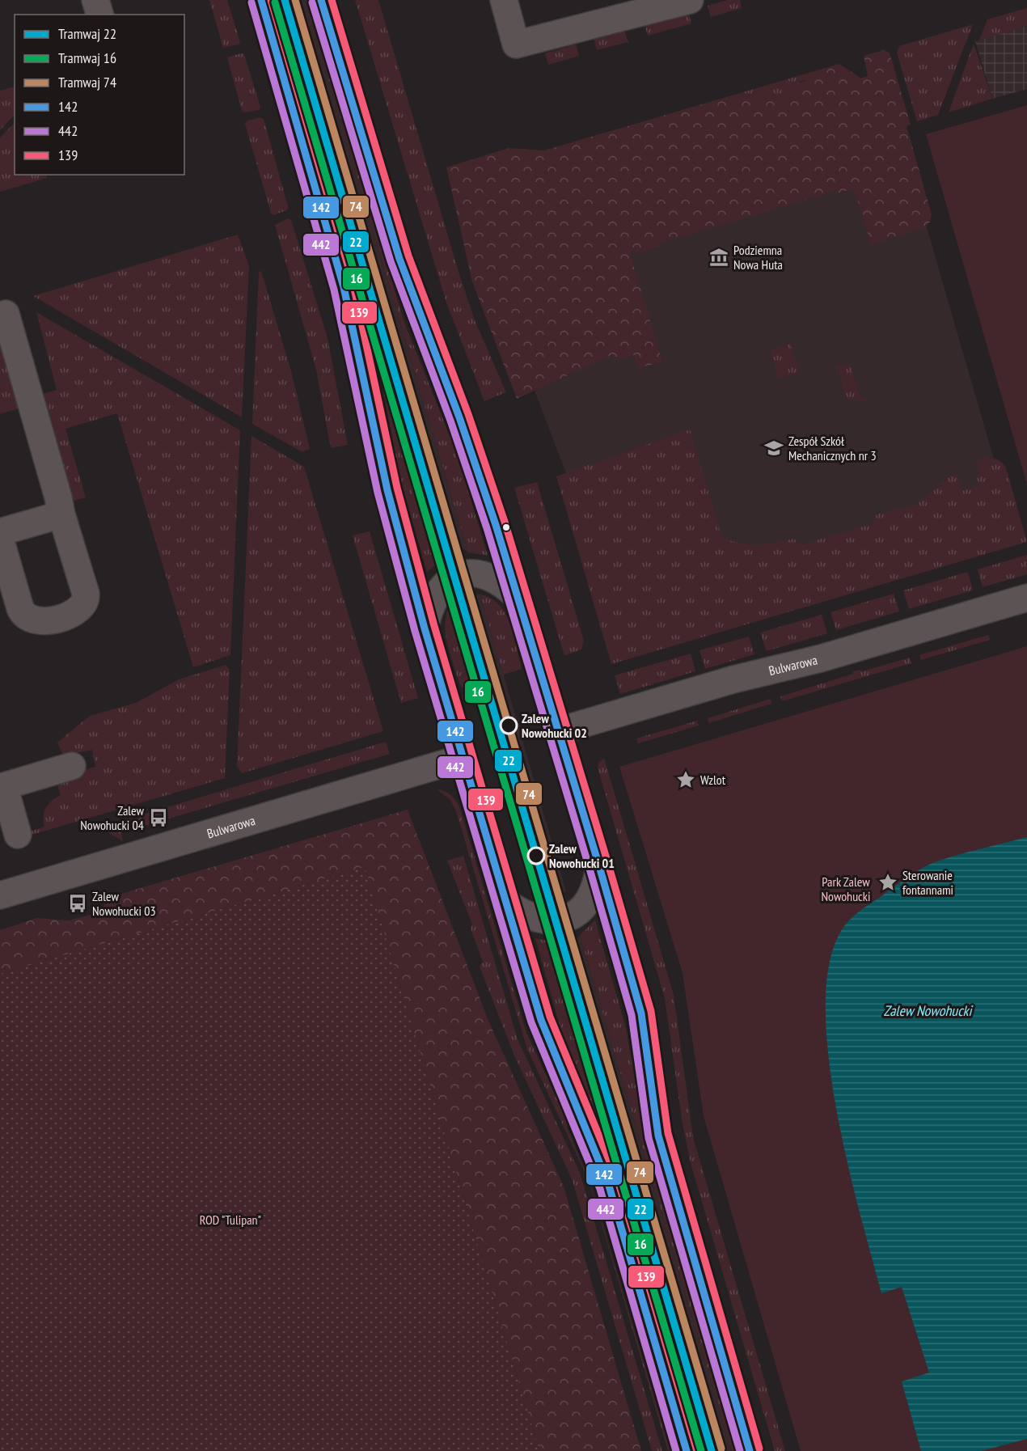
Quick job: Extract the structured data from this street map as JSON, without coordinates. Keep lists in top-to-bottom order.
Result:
{
  "streets": {
    "street": ["Bulwarowa"]
  },
  "water": ["Zalew Nowohucki"],
  "parks": ["Park Zalew Nowohucki", "ROD \"Tulipan\""],
  "places": {
    "museum": ["Podziemna Nowa Huta"],
    "school or university": ["Zespół Szkół Mechanicznych nr 3"],
    "other": ["Zalew Nowohucki 02", "Zalew Nowohucki 01"],
    "place": ["Wzlot", "Sterowanie fontannami"],
    "bus stop": ["Zalew Nowohucki 04", "Zalew Nowohucki 03"]
  },
  "lines": [
    "tram line 22",
    "tram line 74",
    "transit line 142",
    "transit line 139",
    "tram line 16",
    "transit line 442"
  ],
  "legend": [
    "Tramwaj 22",
    "Tramwaj 16",
    "Tramwaj 74",
    "142",
    "442",
    "139"
  ]
}
